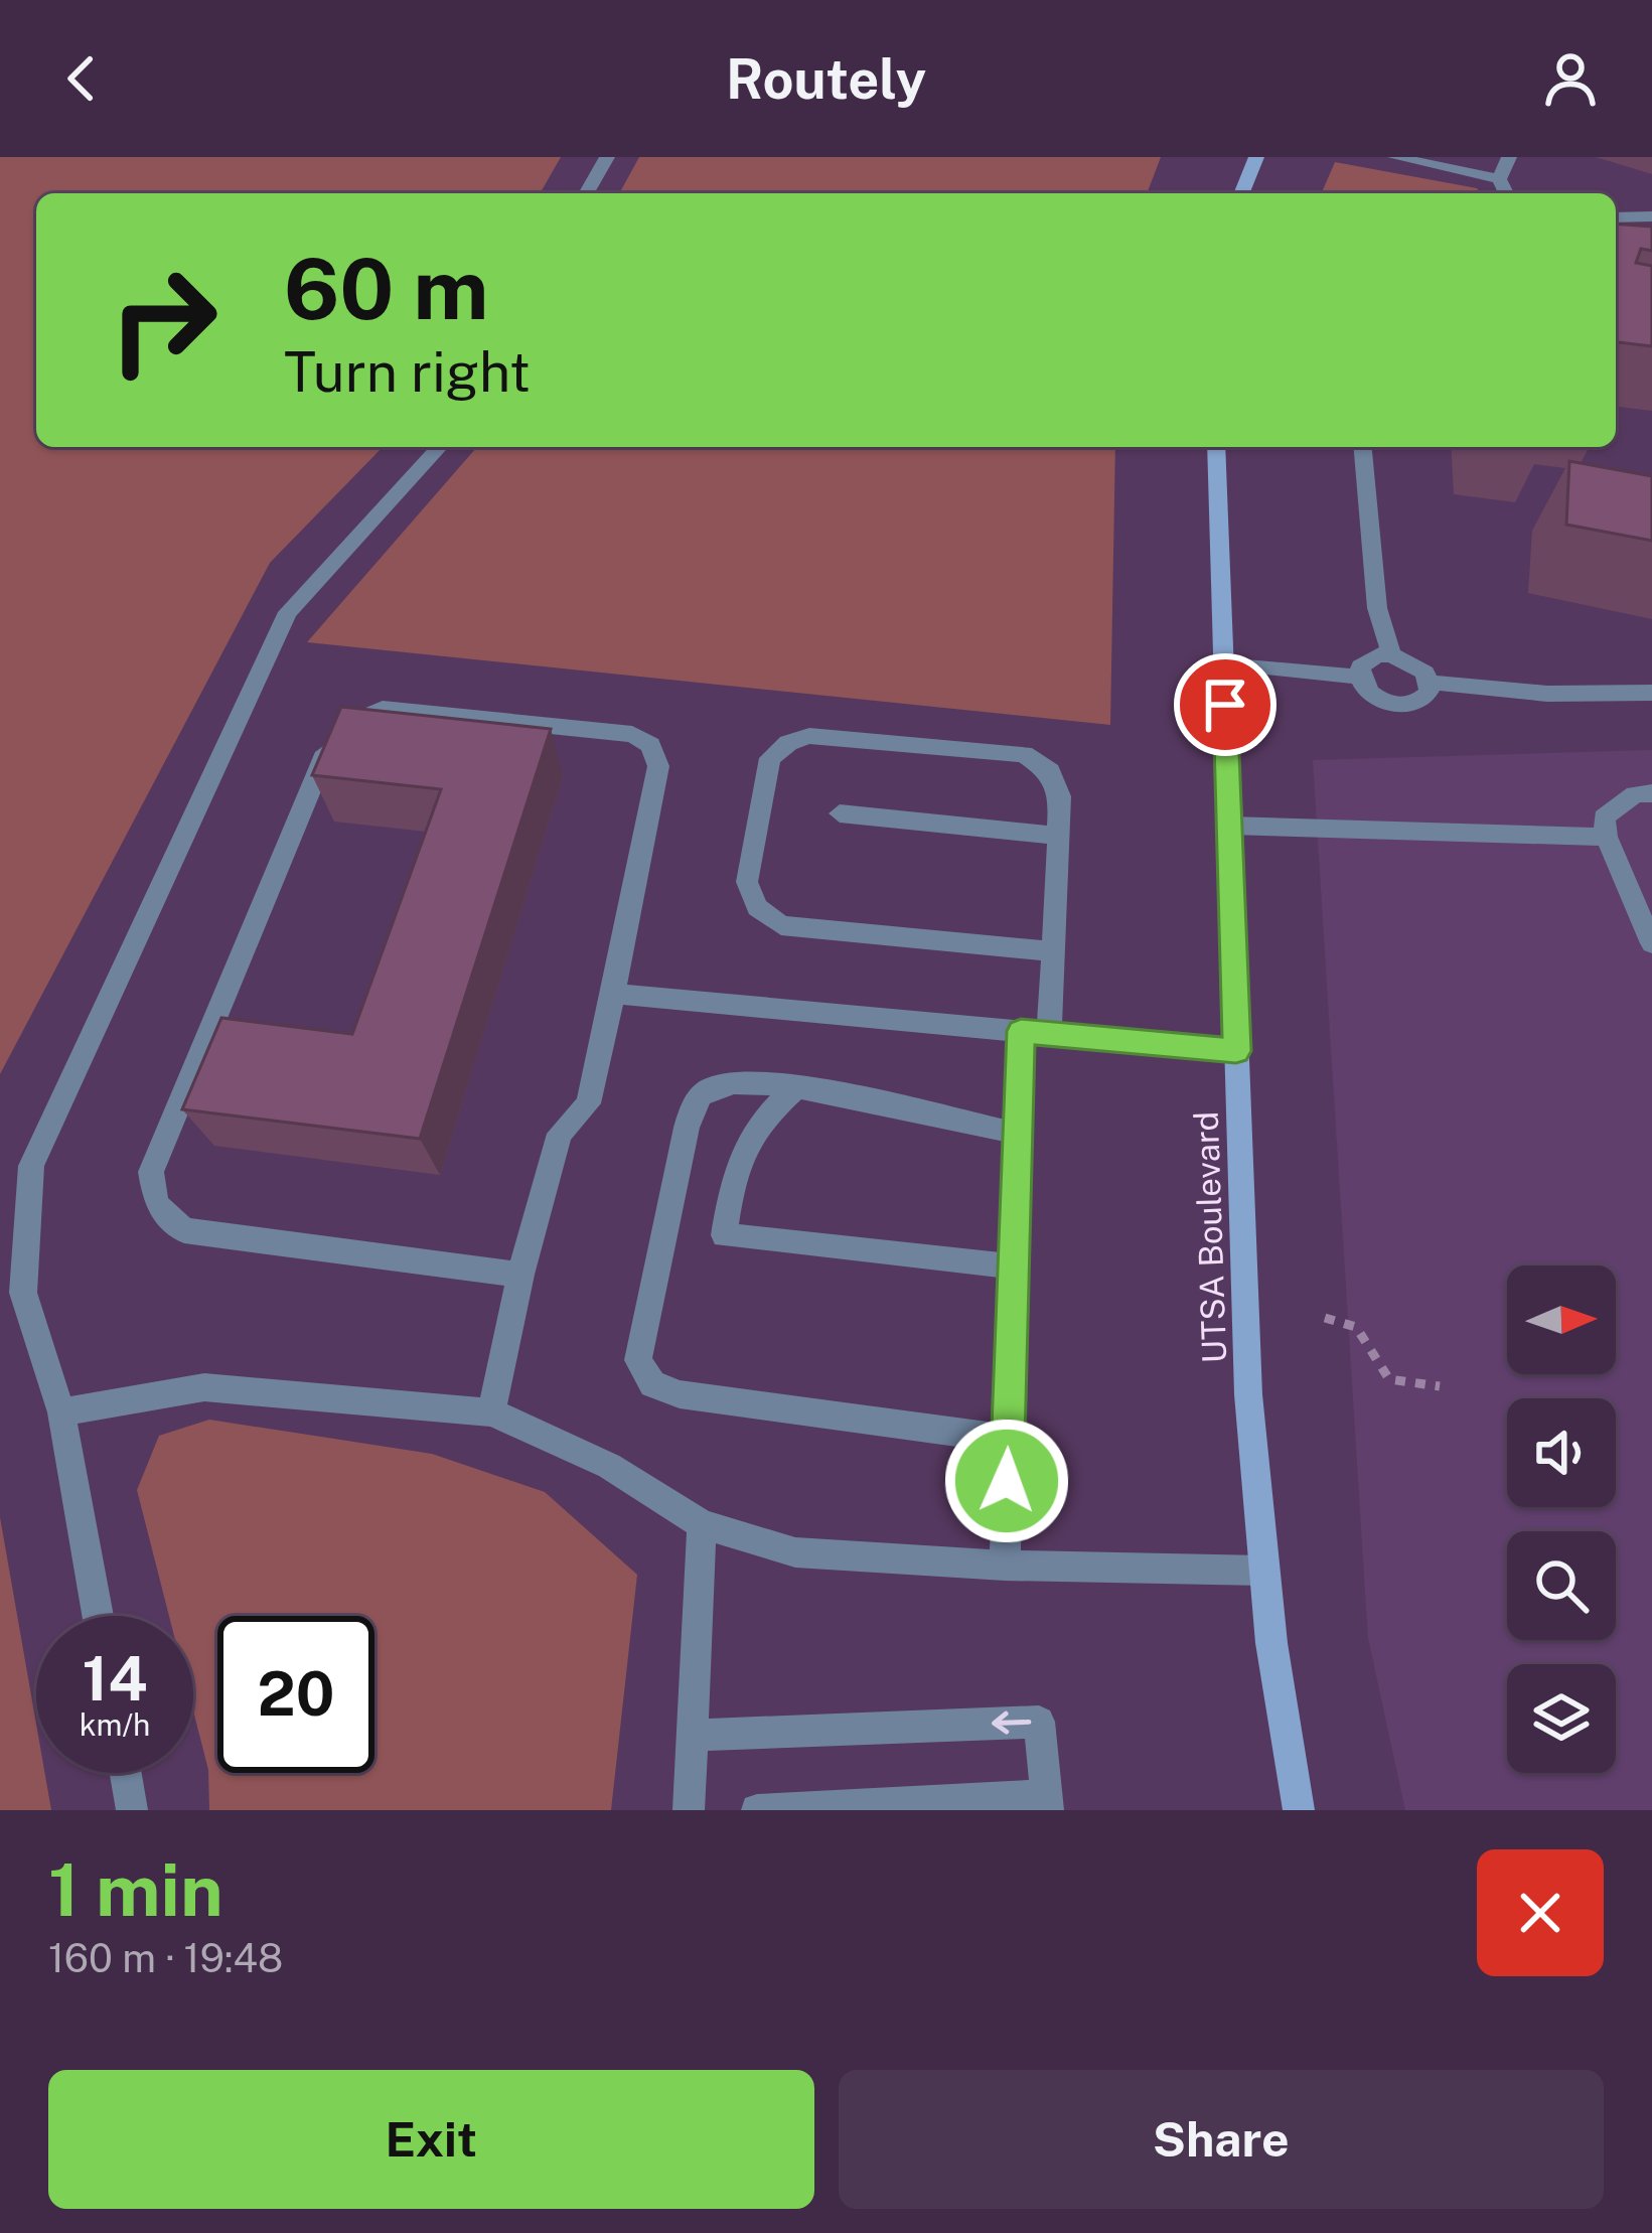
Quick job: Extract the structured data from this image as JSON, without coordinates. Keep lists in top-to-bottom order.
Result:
{
  "streets": {
    "main road": ["UTSA Boulevard"]
  },
  "north": "right",
  "page": {
    "header": "Routely",
    "turn": ["60 m", "Turn right"],
    "speed": "14 km/h",
    "limit": "20",
    "heading": ["1 min", "160 m · 19:48"],
    "buttons": ["Exit", "Share"]
  }
}
